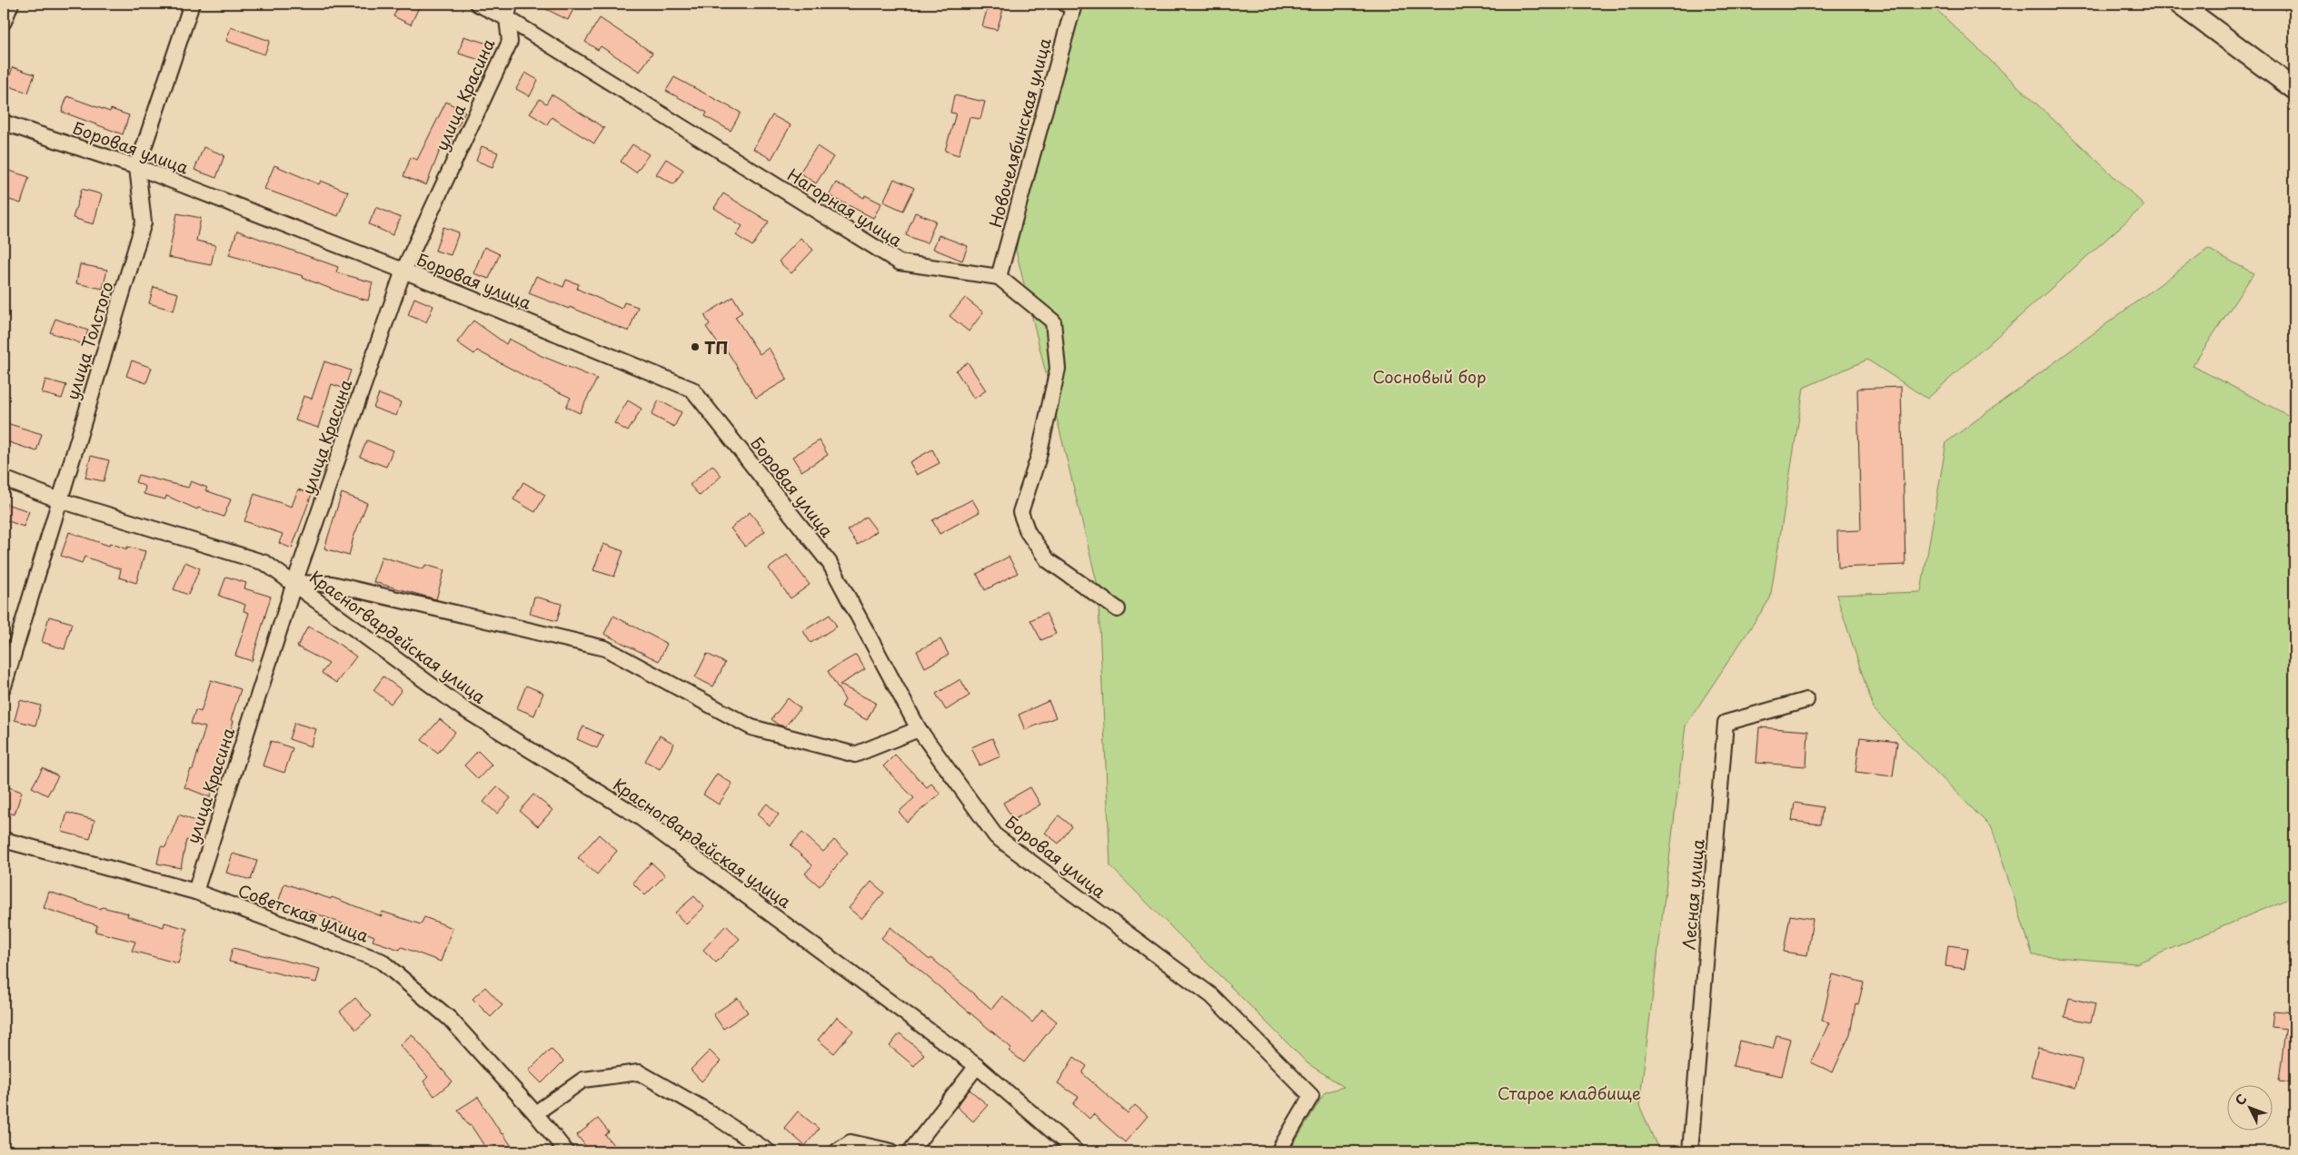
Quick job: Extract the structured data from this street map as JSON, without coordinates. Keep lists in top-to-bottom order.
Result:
{
  "streets": {
    "street": [
      "улица Красина",
      "Новочелябинская улица",
      "Боровая улица",
      "Нагорная улица",
      "улица Толстого",
      "Красногвардейская улица",
      "Лесная улица",
      "Советская улица"
    ]
  },
  "crossings": [
    ["улица Красина", "Боровая улица"],
    ["улица Красина", "Нагорная улица"],
    ["улица Красина", "Красногвардейская улица"],
    ["улица Красина", "Советская улица"],
    ["Новочелябинская улица", "Нагорная улица"],
    ["Боровая улица", "улица Толстого"],
    ["Боровая улица", "Красногвардейская улица"],
    ["улица Толстого", "Красногвардейская улица"]
  ],
  "parks": ["Сосновый бор", "Старое кладбище"],
  "places": ["ТП"],
  "north": "top left"
}
